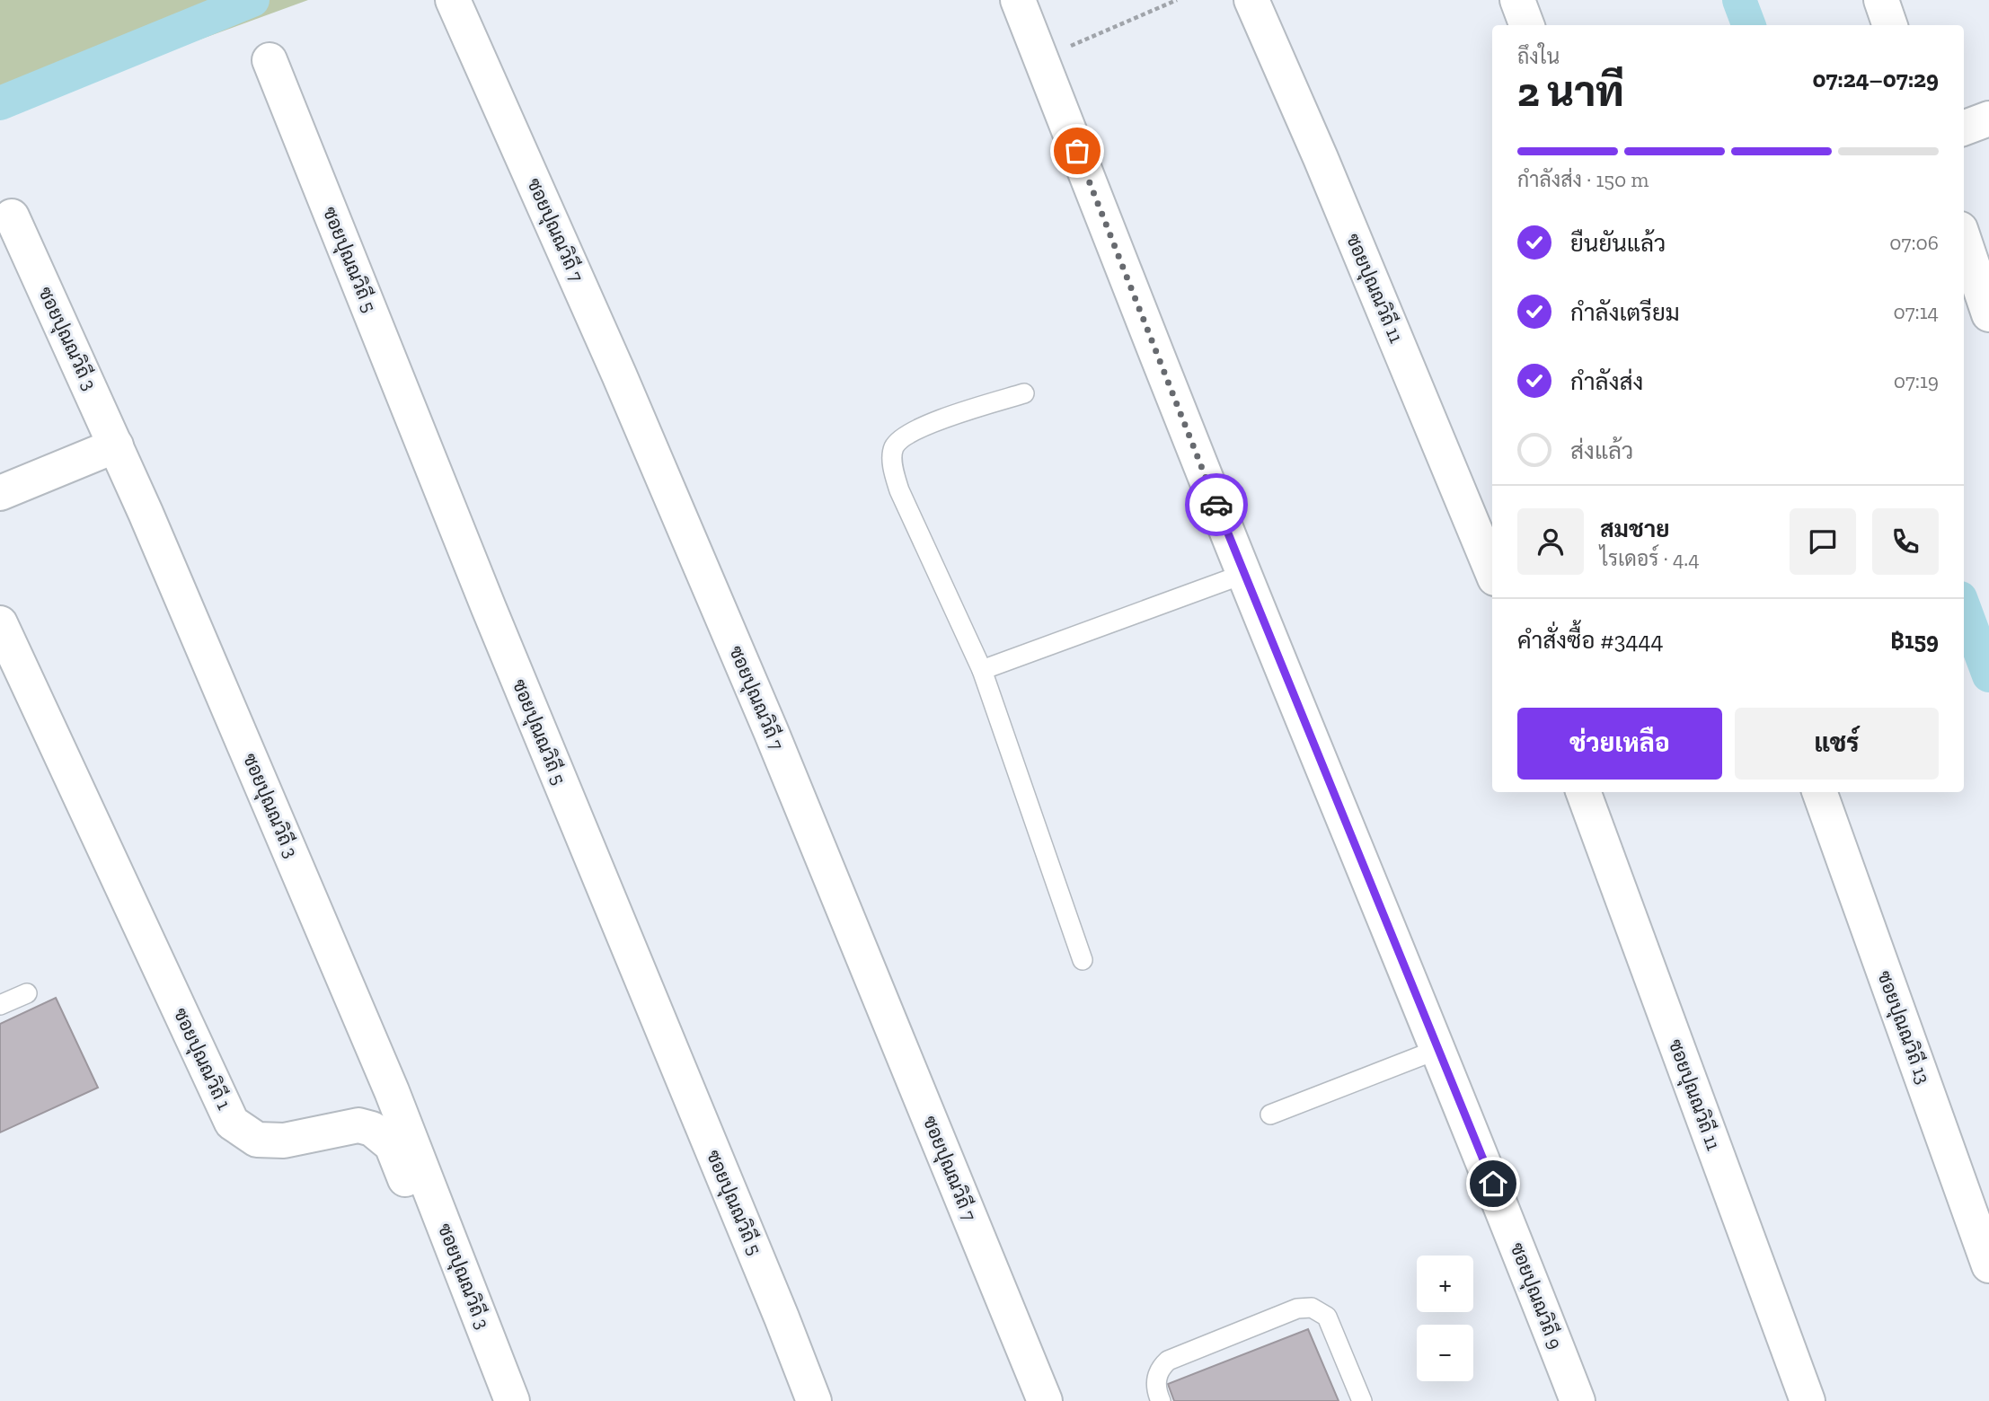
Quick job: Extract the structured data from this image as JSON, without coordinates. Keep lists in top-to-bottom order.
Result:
{
  "streets": {
    "street": [
      "ซอยปุณณวิถี 7",
      "ซอยปุณณวิถี 5",
      "ซอยปุณณวิถี 11",
      "ซอยปุณณวิถี 3",
      "ซอยปุณณวิถี 13",
      "ซอยปุณณวิถี 1",
      "ซอยปุณณวิถี 9"
    ]
  },
  "page": {
    "heading": ["2 นาที", "ถึงใน", "07:24–07:29"],
    "panel": [
      "สมชาย",
      "ไรเดอร์ · 4.4",
      "คำสั่งซื้อ #3444",
      "฿159"
    ],
    "bar": "กำลังส่ง · 150 m",
    "list": [
      ["ยืนยันแล้ว", "07:06"],
      ["กำลังเตรียม", "07:14"],
      ["กำลังส่ง", "07:19"],
      "ส่งแล้ว"
    ],
    "buttons": ["ช่วยเหลือ", "แชร์"],
    "map_buttons": ["+", "−"]
  }
}
